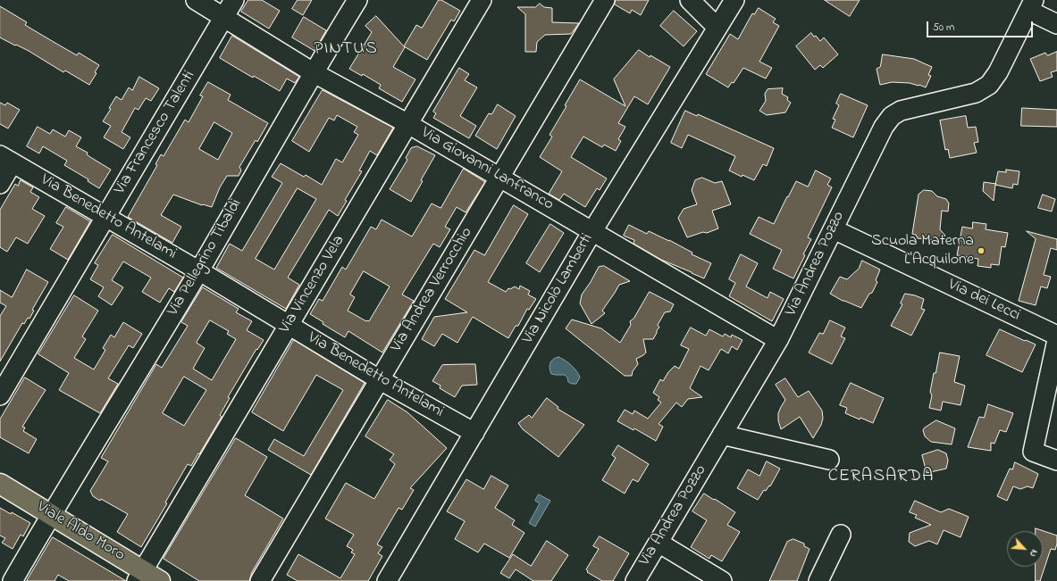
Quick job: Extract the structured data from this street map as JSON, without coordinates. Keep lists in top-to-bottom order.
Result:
{
  "streets": {
    "main road": ["Viale Aldo Moro"],
    "street": [
      "Via Francesco Talenti",
      "Via Giovanni Lanfranco",
      "Via Benedetto Antelami",
      "Via Pellegrino Tibaldi",
      "Via Andrea Pozzo",
      "Via Vincenzo Vela",
      "Via Nicolò Lamberti",
      "Via Andrea Verrocchio",
      "Via dei Lecci"
    ]
  },
  "crossings": [
    ["Via Francesco Talenti", "Via Giovanni Lanfranco"],
    ["Via Francesco Talenti", "Via Benedetto Antelami"],
    ["Via Giovanni Lanfranco", "Via Pellegrino Tibaldi"],
    ["Via Giovanni Lanfranco", "Via Andrea Pozzo"],
    ["Via Giovanni Lanfranco", "Via Vincenzo Vela"],
    ["Via Giovanni Lanfranco", "Via Nicolò Lamberti"],
    ["Via Giovanni Lanfranco", "Via Andrea Verrocchio"],
    ["Via Benedetto Antelami", "Via Pellegrino Tibaldi"],
    ["Via Benedetto Antelami", "Via Vincenzo Vela"],
    ["Via Benedetto Antelami", "Via Nicolò Lamberti"],
    ["Via Benedetto Antelami", "Via Andrea Verrocchio"],
    ["Via Pellegrino Tibaldi", "Viale Aldo Moro"],
    ["Via Andrea Pozzo", "Via dei Lecci"],
    ["Via Vincenzo Vela", "Viale Aldo Moro"]
  ],
  "districts": ["PINTUS", "CERASARDA"],
  "places": ["Scuola Materna L'Acquilone"],
  "scale_bar": "50 m",
  "north": "bottom right"
}
